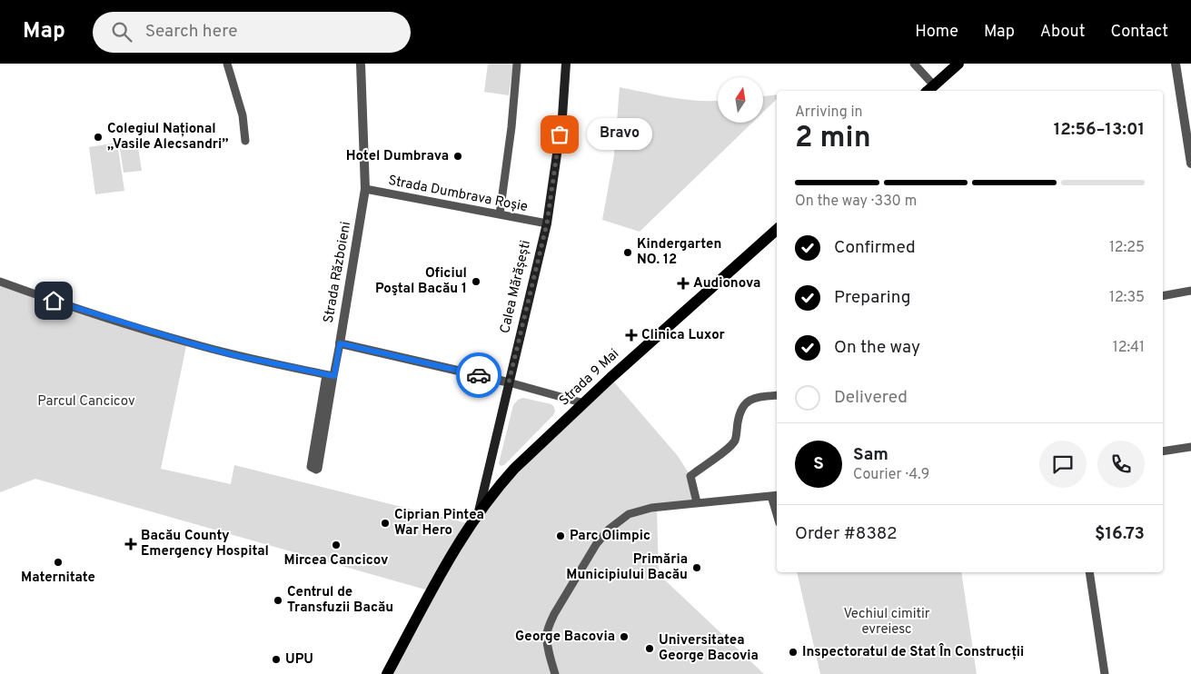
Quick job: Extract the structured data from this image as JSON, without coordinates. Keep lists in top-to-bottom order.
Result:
{
  "streets": {
    "main road": ["Calea Mărășești", "Strada 9 Mai"],
    "street": ["Strada Dumbrava Roșie", "Strada Războieni"]
  },
  "crossings": [
    ["Strada Dumbrava Roșie", "Strada Războieni"],
    ["Strada Dumbrava Roșie", "Calea Mărășești"],
    ["Strada Războieni", "Calea Mărășești"],
    ["Strada Războieni", "Strada 9 Mai"],
    ["Calea Mărășești", "Strada 9 Mai"]
  ],
  "parks": ["Parcul Cancicov", "Vechiul cimitir evreiesc"],
  "places": {
    "other": [
      "Bravo",
      "Colegiul Național „Vasile Alecsandri”",
      "Hotel Dumbrava",
      "Kindergarten NO. 12",
      "Oficiul Poştal Bacău 1",
      "Ciprian Pintea War Hero",
      "Parc Olimpic",
      "Mircea Cancicov",
      "Maternitate",
      "Primăria Municipiului Bacău",
      "Centrul de Transfuzii Bacău",
      "George Bacovia",
      "Universitatea George Bacovia",
      "Inspectoratul de Stat În Construcții",
      "UPU"
    ],
    "health": ["Audionova", "Clinica Luxor", "Bacău County Emergency Hospital"]
  },
  "north": "top",
  "page": {
    "header": "Map",
    "search": "Search here",
    "nav": [
      "Home",
      "Map",
      "About",
      "Contact"
    ],
    "heading": ["2 min", "Arriving in", "12:56–13:01"],
    "panel": [
      "Sam",
      "Courier · 4.9",
      "Order #8382",
      "$16.73"
    ],
    "bubble": "Bravo",
    "bar": "On the way · 330 m",
    "list": [
      ["Confirmed", "12:25"],
      ["Preparing", "12:35"],
      ["On the way", "12:41"],
      "Delivered"
    ],
    "round": "S"
  }
}
